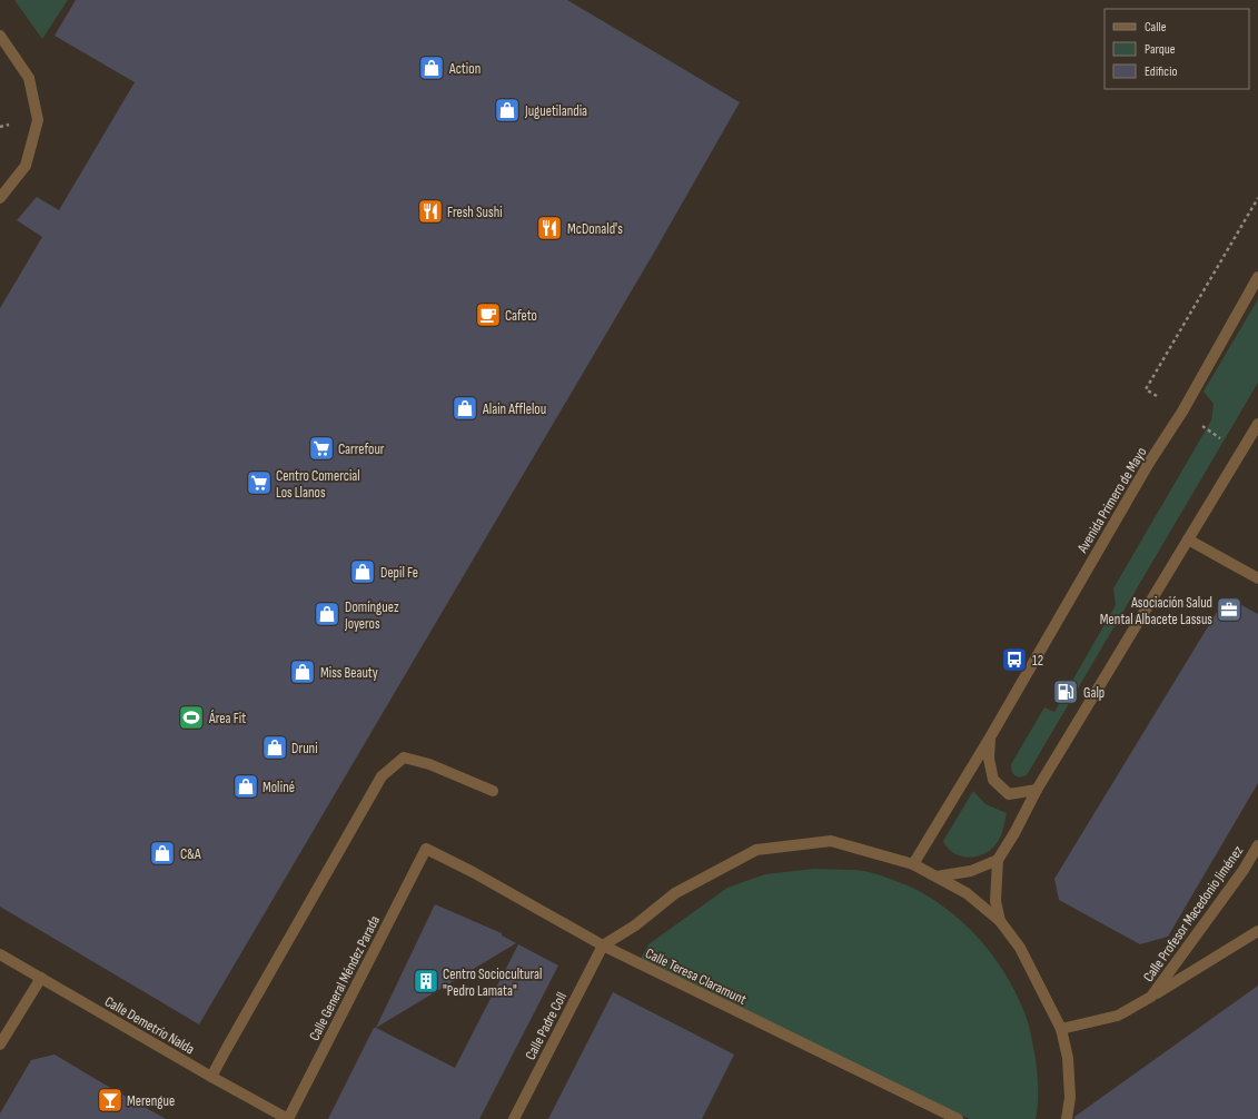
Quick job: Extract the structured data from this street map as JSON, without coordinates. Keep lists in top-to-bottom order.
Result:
{
  "streets": {
    "street": [
      "Avenida Primero de Mayo",
      "Calle Profesor Macedonio Jiménez",
      "Calle Teresa Claramunt",
      "Calle General Méndez Parada",
      "Calle Demetrio Nalda",
      "Calle Padre Coll"
    ]
  },
  "crossings": [
    ["Calle Teresa Claramunt", "Calle General Méndez Parada"],
    ["Calle Teresa Claramunt", "Calle Padre Coll"],
    ["Calle General Méndez Parada", "Calle Demetrio Nalda"]
  ],
  "places": {
    "shop": [
      "Action",
      "Juguetilandia",
      "Alain Afflelou",
      "Depil Fe",
      "Domínguez Joyeros",
      "Miss Beauty",
      "Druni",
      "Moliné",
      "C&A"
    ],
    "restaurant": ["Fresh Sushi", "McDonald's"],
    "cafe": ["Cafeto"],
    "supermarket": ["Carrefour", "Centro Comercial Los Llanos"],
    "office": ["Asociación Salud Mental Albacete Lassus"],
    "bus stop": ["12"],
    "fuel station": ["Galp"],
    "sports": ["Área Fit"],
    "building": ["Centro Sociocultural \"Pedro Lamata\""],
    "bar": ["Merengue"]
  },
  "legend": ["Calle", "Parque", "Edificio"]
}
